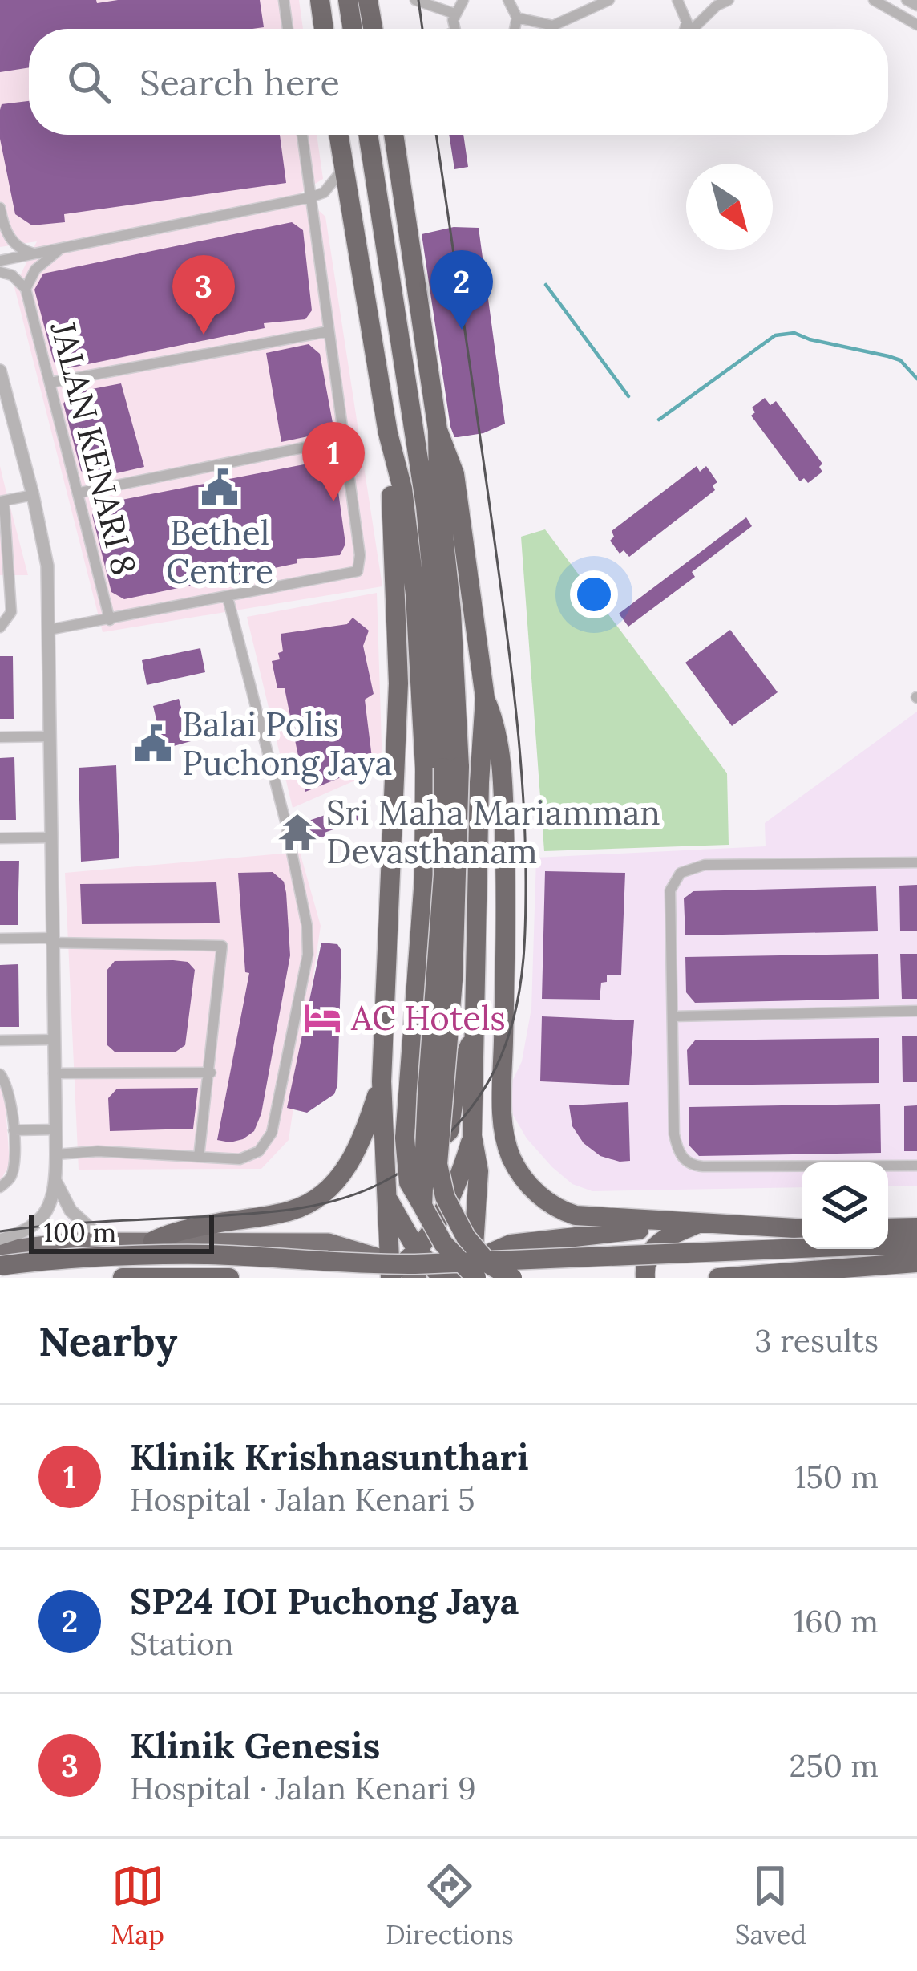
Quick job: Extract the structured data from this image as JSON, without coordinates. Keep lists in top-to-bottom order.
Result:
{
  "streets": {
    "street": ["JALAN KENARI 8"]
  },
  "places": {
    "public building": ["Bethel Centre", "Balai Polis Puchong Jaya"],
    "temple": ["Sri Maha Mariamman Devasthanam"],
    "hotel": ["AC Hotels"]
  },
  "scale_bar": "100 m",
  "north": "bottom right",
  "page": {
    "search": "Search here",
    "pins": ["2", "3", "1"],
    "scale": "100 m",
    "heading": ["Nearby", "3 results"],
    "list": [
      {
        "mark": "1",
        "name": "Klinik Krishnasunthari",
        "note": "Hospital · Jalan Kenari 5",
        "value": "150 m"
      },
      {
        "mark": "2",
        "name": "SP24 IOI Puchong Jaya",
        "note": "Station",
        "value": "160 m"
      },
      {
        "mark": "3",
        "name": "Klinik Genesis",
        "note": "Hospital · Jalan Kenari 9",
        "value": "250 m"
      }
    ],
    "nav": ["Map", "Directions", "Saved"]
  }
}
